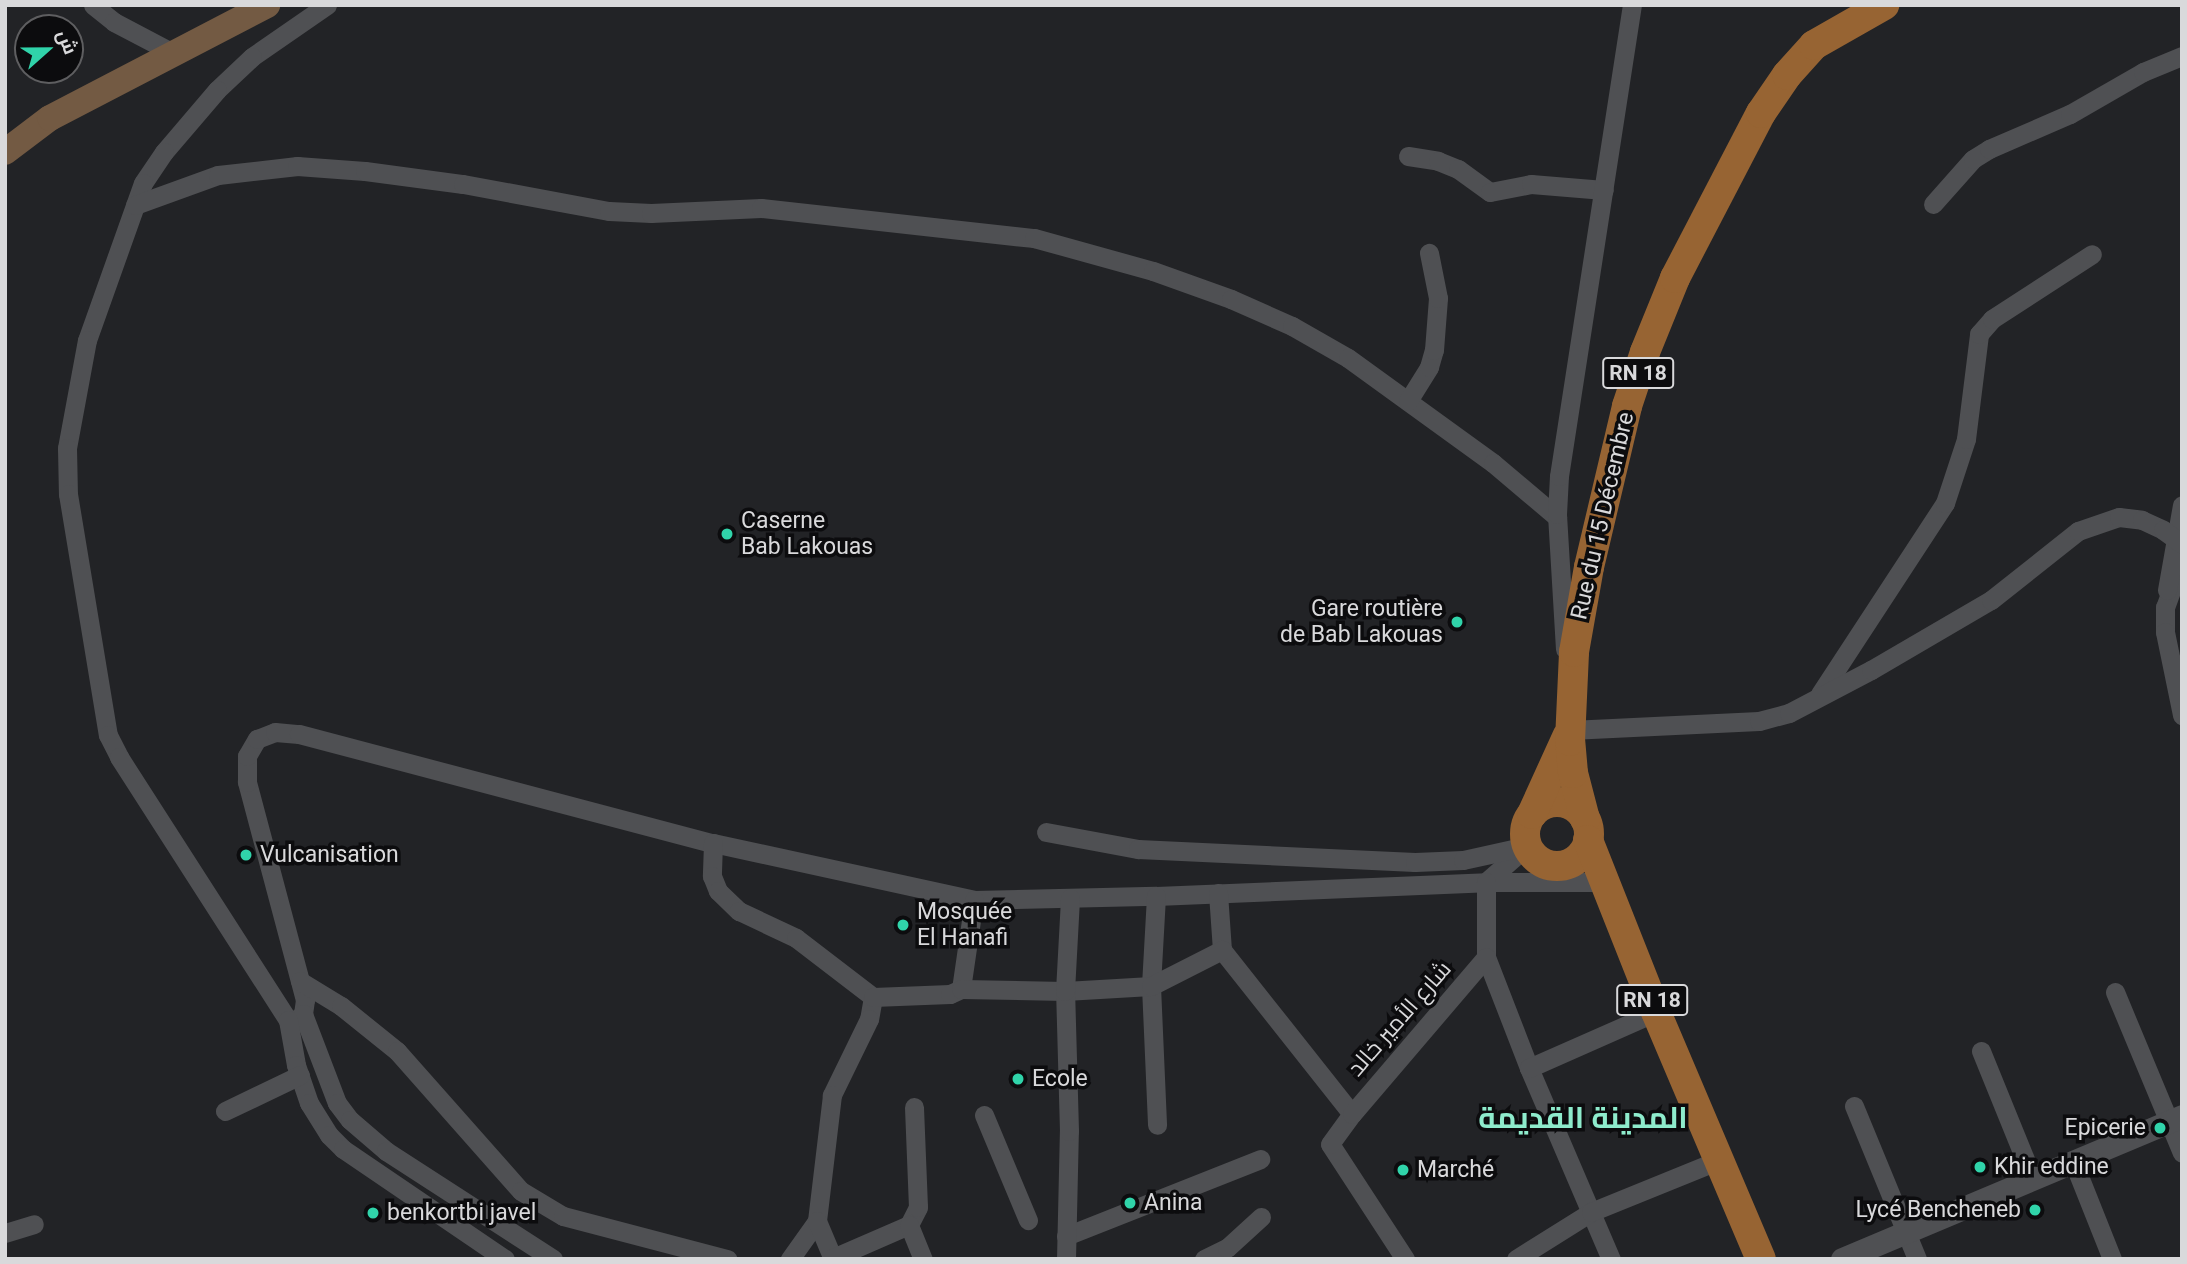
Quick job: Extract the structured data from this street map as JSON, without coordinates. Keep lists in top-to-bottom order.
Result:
{
  "streets": {
    "main road": ["RN 18", "Rue du 15 Décembre"],
    "street": ["شارع الأمير خالد"]
  },
  "crossings": [
    ["RN 18", "Rue du 15 Décembre"]
  ],
  "districts": ["المدينة القديمة"],
  "places": [
    "Caserne Bab Lakouas",
    "Gare routière de Bab Lakouas",
    "Vulcanisation",
    "Mosquée El Hanafi",
    "Ecole",
    "Epicerie",
    "Khir eddine",
    "Marché",
    "Anina",
    "Lycé Bencheneb",
    "benkortbi javel"
  ],
  "north": "right"
}
